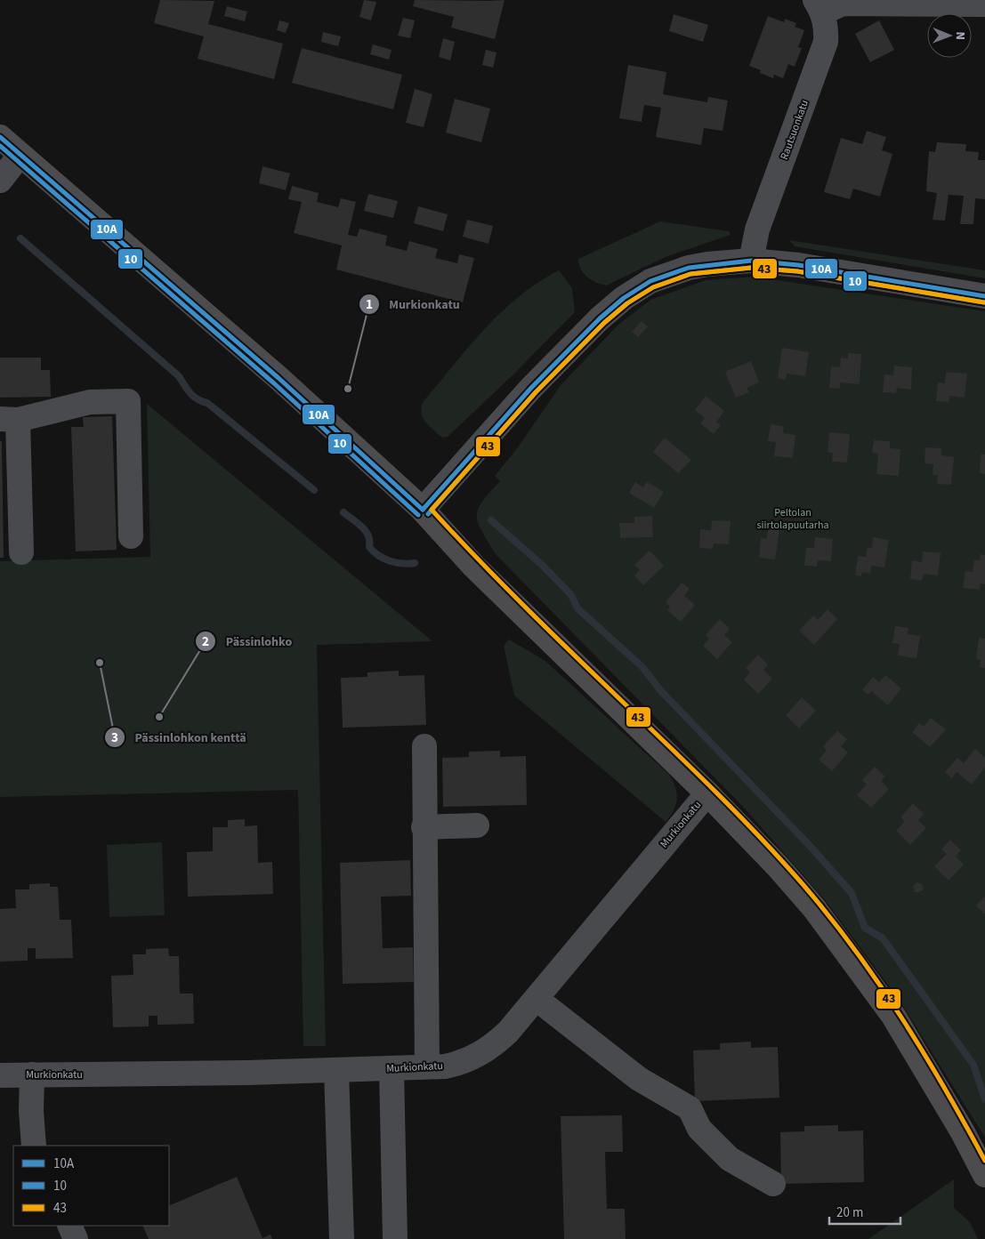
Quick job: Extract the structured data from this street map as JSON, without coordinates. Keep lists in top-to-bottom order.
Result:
{
  "streets": {
    "street": ["Rautsuonkatu", "Murkionkatu"]
  },
  "parks": ["Peltolan siirtolapuutarha"],
  "places": ["Murkionkatu", "Pässinlohkon kenttä", "Pässinlohko"],
  "lines": ["transit line 10A", "transit line 10", "transit line 43"],
  "legend": ["10A", "10", "43"],
  "scale_bar": "20 m",
  "north": "right"
}
